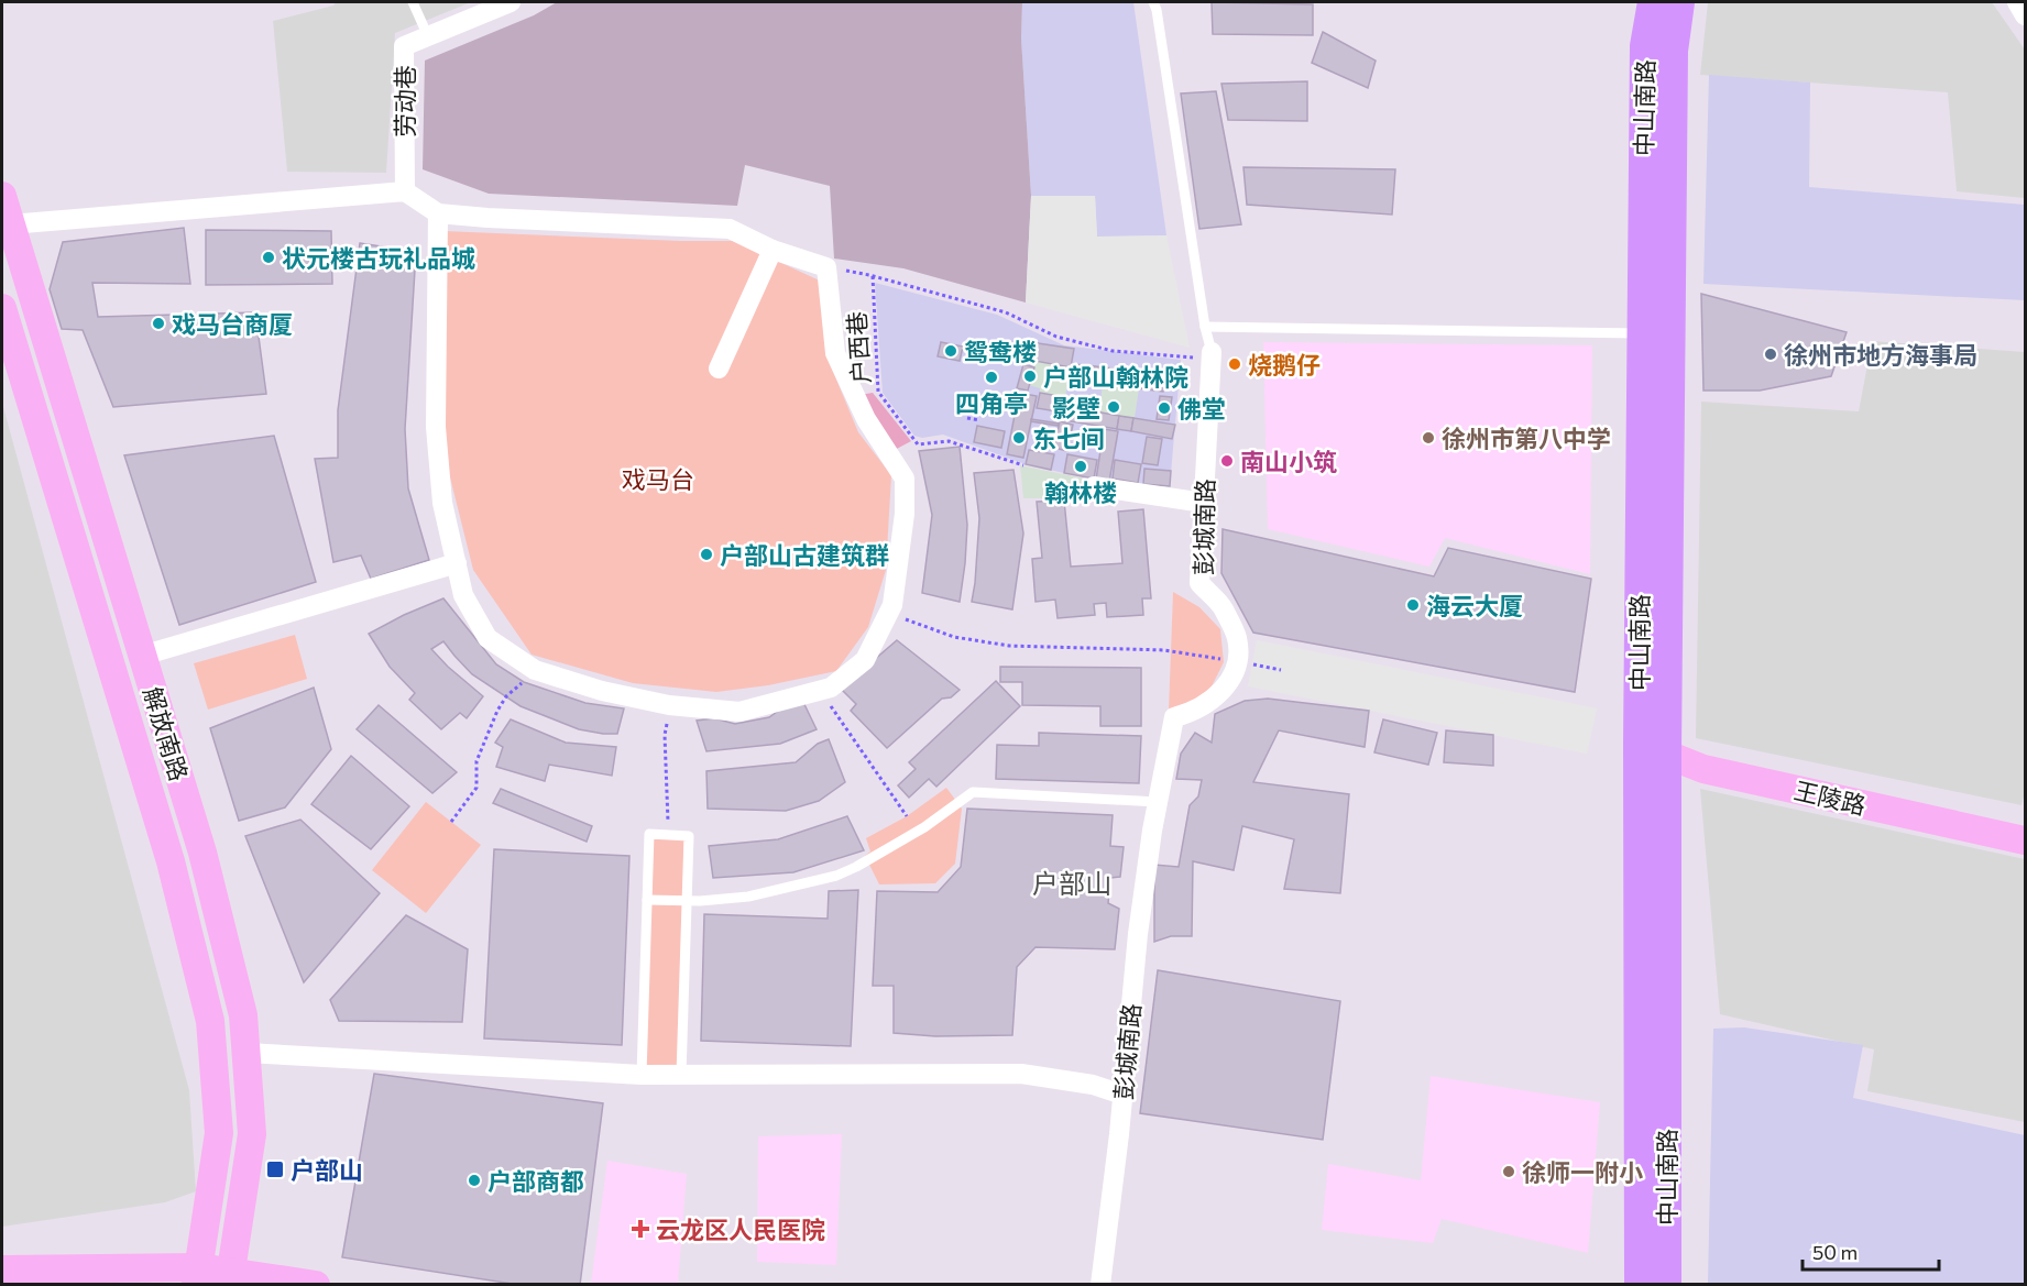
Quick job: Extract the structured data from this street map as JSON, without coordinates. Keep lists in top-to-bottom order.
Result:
{
  "streets": {
    "main road": ["中山南路", "解放南路", "王陵路"],
    "street": ["劳动巷", "彭城南路"],
    "path": ["户西巷"]
  },
  "crossings": [
    ["中山南路", "王陵路"]
  ],
  "districts": ["户部山"],
  "parks": ["戏马台"],
  "places": {
    "other": [
      "状元楼古玩礼品城",
      "戏马台商厦",
      "鸳鸯楼",
      "徐州市地方海事局",
      "烧鹅仔",
      "户部山翰林院",
      "四角亭",
      "影壁",
      "佛堂",
      "东七间",
      "徐州市第八中学",
      "南山小筑",
      "翰林楼",
      "户部山古建筑群",
      "海云大厦",
      "徐师一附小",
      "户部商都"
    ],
    "transit": ["户部山"],
    "health": ["云龙区人民医院"]
  },
  "scale_bar": "50 m"
}
